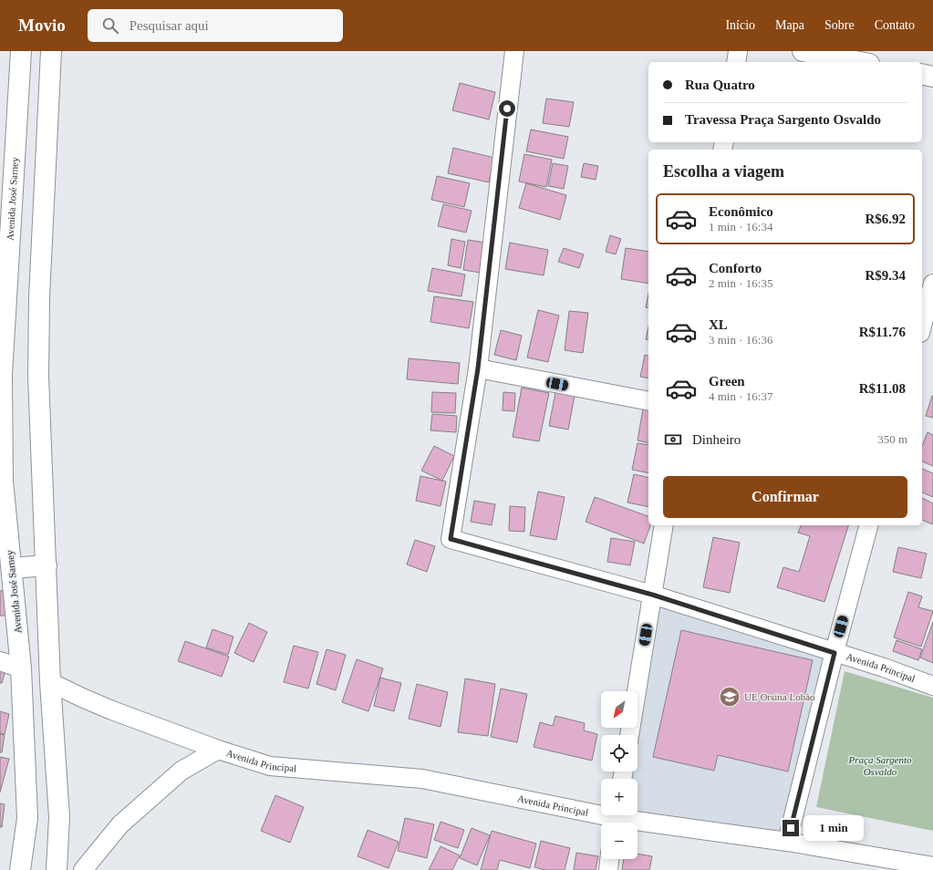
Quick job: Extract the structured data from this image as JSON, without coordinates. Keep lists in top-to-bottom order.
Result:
{
  "streets": {
    "main road": ["Avenida José Sarney"],
    "street": ["Avenida Principal"]
  },
  "parks": ["Praça Sargento Osvaldo"],
  "places": {
    "school or university": ["UE Orsina Lobão"]
  },
  "north": "bottom left",
  "page": {
    "header": "Movio",
    "search": "Pesquisar aqui",
    "nav": [
      "Início",
      "Mapa",
      "Sobre",
      "Contato"
    ],
    "banner": ["Rua Quatro", "Travessa Praça Sargento Osvaldo"],
    "heading": "Escolha a viagem",
    "list": [
      {
        "name": "Econômico",
        "note": "1 min · 16:34",
        "value": "R$6.92"
      },
      {
        "name": "Conforto",
        "note": "2 min · 16:35",
        "value": "R$9.34"
      },
      {
        "name": "XL",
        "note": "3 min · 16:36",
        "value": "R$11.76"
      },
      {
        "name": "Green",
        "note": "4 min · 16:37",
        "value": "R$11.08"
      }
    ],
    "pay": ["Dinheiro", "350 m"],
    "buttons": "Confirmar",
    "map_buttons": ["+", "−"],
    "bubble": "1 min"
  }
}
